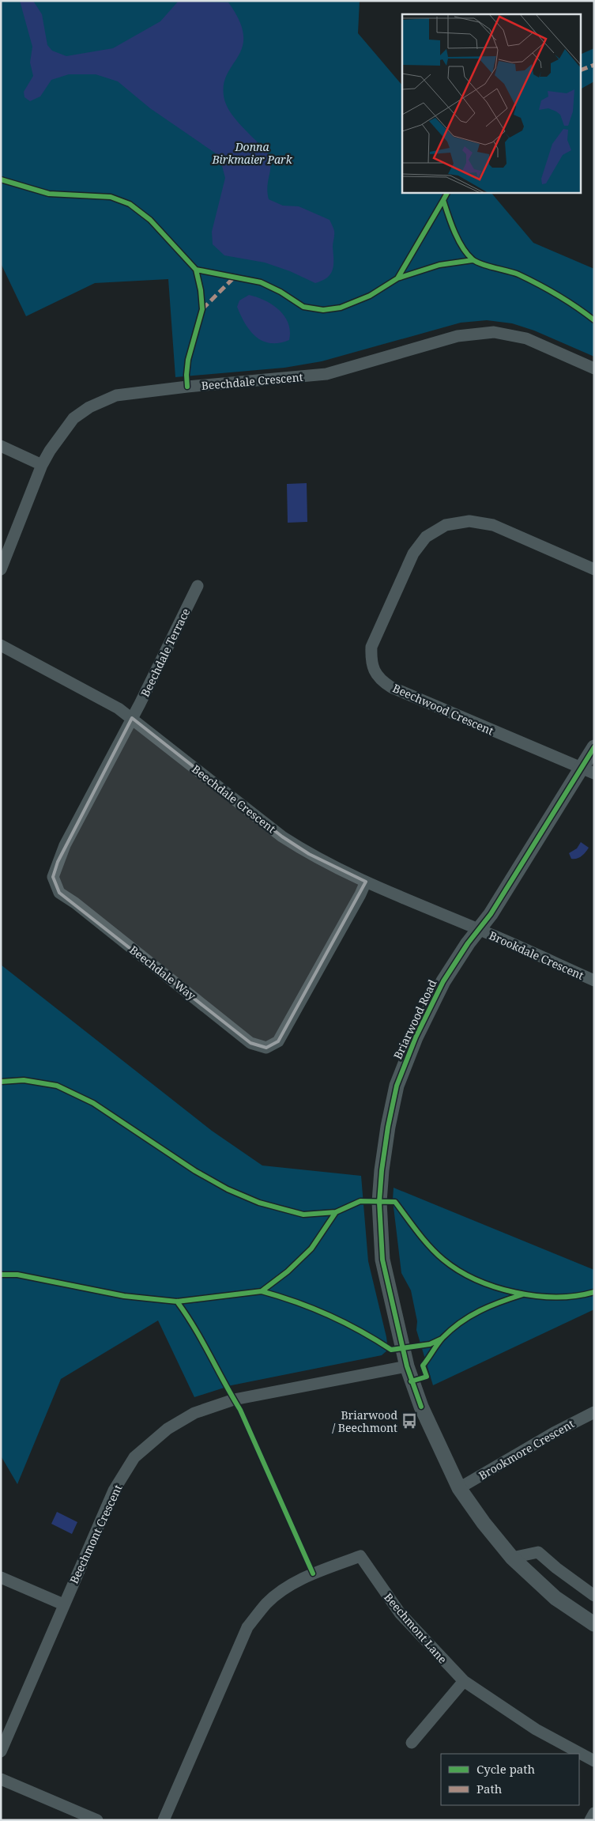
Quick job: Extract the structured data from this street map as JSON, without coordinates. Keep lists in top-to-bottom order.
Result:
{
  "streets": {
    "street": [
      "Beechdale Crescent",
      "Beechdale Terrace",
      "Beechwood Crescent",
      "Brookdale Crescent",
      "Beechdale Way",
      "Briarwood Road",
      "Brookmore Crescent",
      "Beechmont Crescent",
      "Beechmont Lane"
    ]
  },
  "crossings": [
    ["Beechdale Crescent", "Beechdale Terrace"],
    ["Beechdale Crescent", "Brookdale Crescent"],
    ["Beechdale Crescent", "Beechdale Way"],
    ["Beechdale Crescent", "Briarwood Road"],
    ["Beechdale Terrace", "Beechdale Way"],
    ["Beechwood Crescent", "Briarwood Road"],
    ["Brookdale Crescent", "Briarwood Road"],
    ["Briarwood Road", "Brookmore Crescent"],
    ["Briarwood Road", "Beechmont Crescent"]
  ],
  "parks": ["Donna Birkmaier Park"],
  "places": {
    "bus stop": ["Briarwood / Beechmont"]
  },
  "legend": ["Cycle path", "Path"]
}
